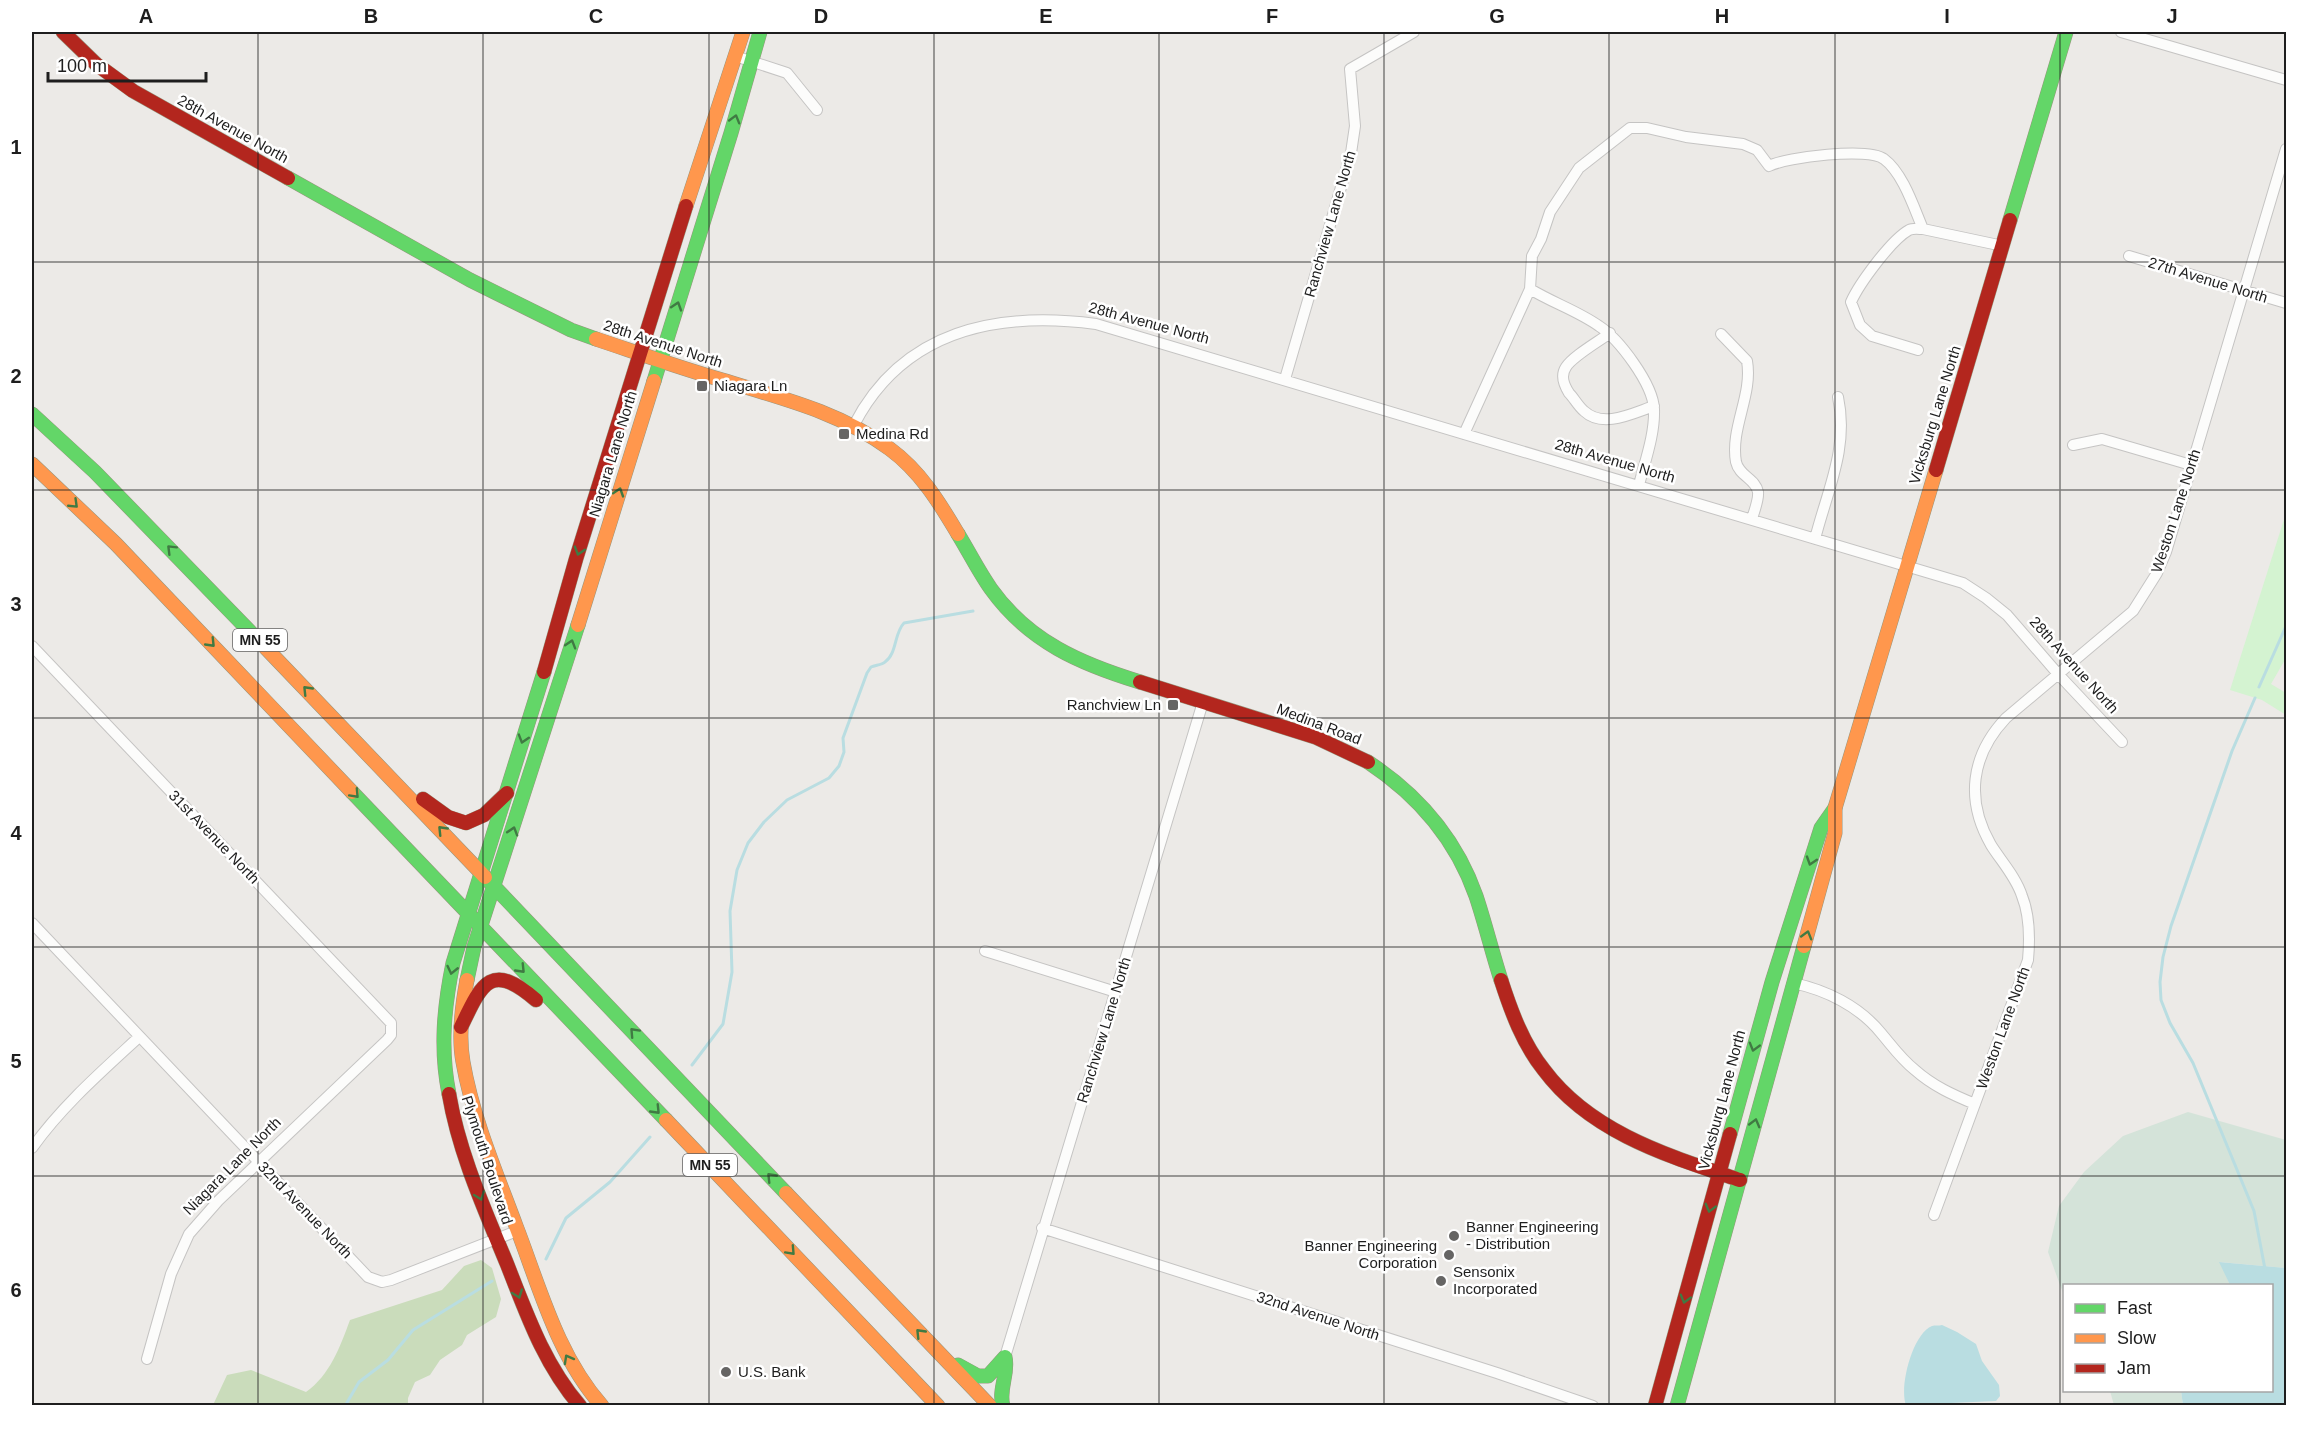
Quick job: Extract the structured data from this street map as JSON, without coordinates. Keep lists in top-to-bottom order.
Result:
{
  "streets": {
    "main road": [
      "28th Avenue North",
      "Vicksburg Lane North",
      "Niagara Lane North",
      "MN 55",
      "Medina Road",
      "Plymouth Boulevard"
    ],
    "street": [
      "Ranchview Lane North",
      "27th Avenue North",
      "Weston Lane North",
      "31st Avenue North",
      "32nd Avenue North"
    ]
  },
  "crossings": [
    ["28th Avenue North", "Ranchview Lane North"],
    ["28th Avenue North", "Vicksburg Lane North"],
    ["28th Avenue North", "Niagara Lane North"],
    ["28th Avenue North", "Weston Lane North"],
    ["28th Avenue North", "Medina Road"],
    ["Ranchview Lane North", "Medina Road"],
    ["Ranchview Lane North", "32nd Avenue North"],
    ["27th Avenue North", "Weston Lane North"],
    ["Vicksburg Lane North", "Medina Road"],
    ["Niagara Lane North", "MN 55"],
    ["Niagara Lane North", "31st Avenue North"],
    ["Niagara Lane North", "Plymouth Boulevard"],
    ["Niagara Lane North", "32nd Avenue North"],
    ["MN 55", "Plymouth Boulevard"],
    ["Plymouth Boulevard", "32nd Avenue North"]
  ],
  "places": {
    "transit": ["Niagara Ln", "Medina Rd", "Ranchview Ln"],
    "other": [
      "Banner Engineering - Distribution",
      "Banner Engineering Corporation",
      "Sensonix Incorporated",
      "U.S. Bank"
    ]
  },
  "legend": ["Fast", "Slow", "Jam"],
  "scale_bar": "100 m",
  "grid": {
    "columns": [
      "A",
      "B",
      "C",
      "D",
      "E",
      "F",
      "G",
      "H",
      "I",
      "J"
    ],
    "rows": [
      "1",
      "2",
      "3",
      "4",
      "5",
      "6"
    ]
  }
}
